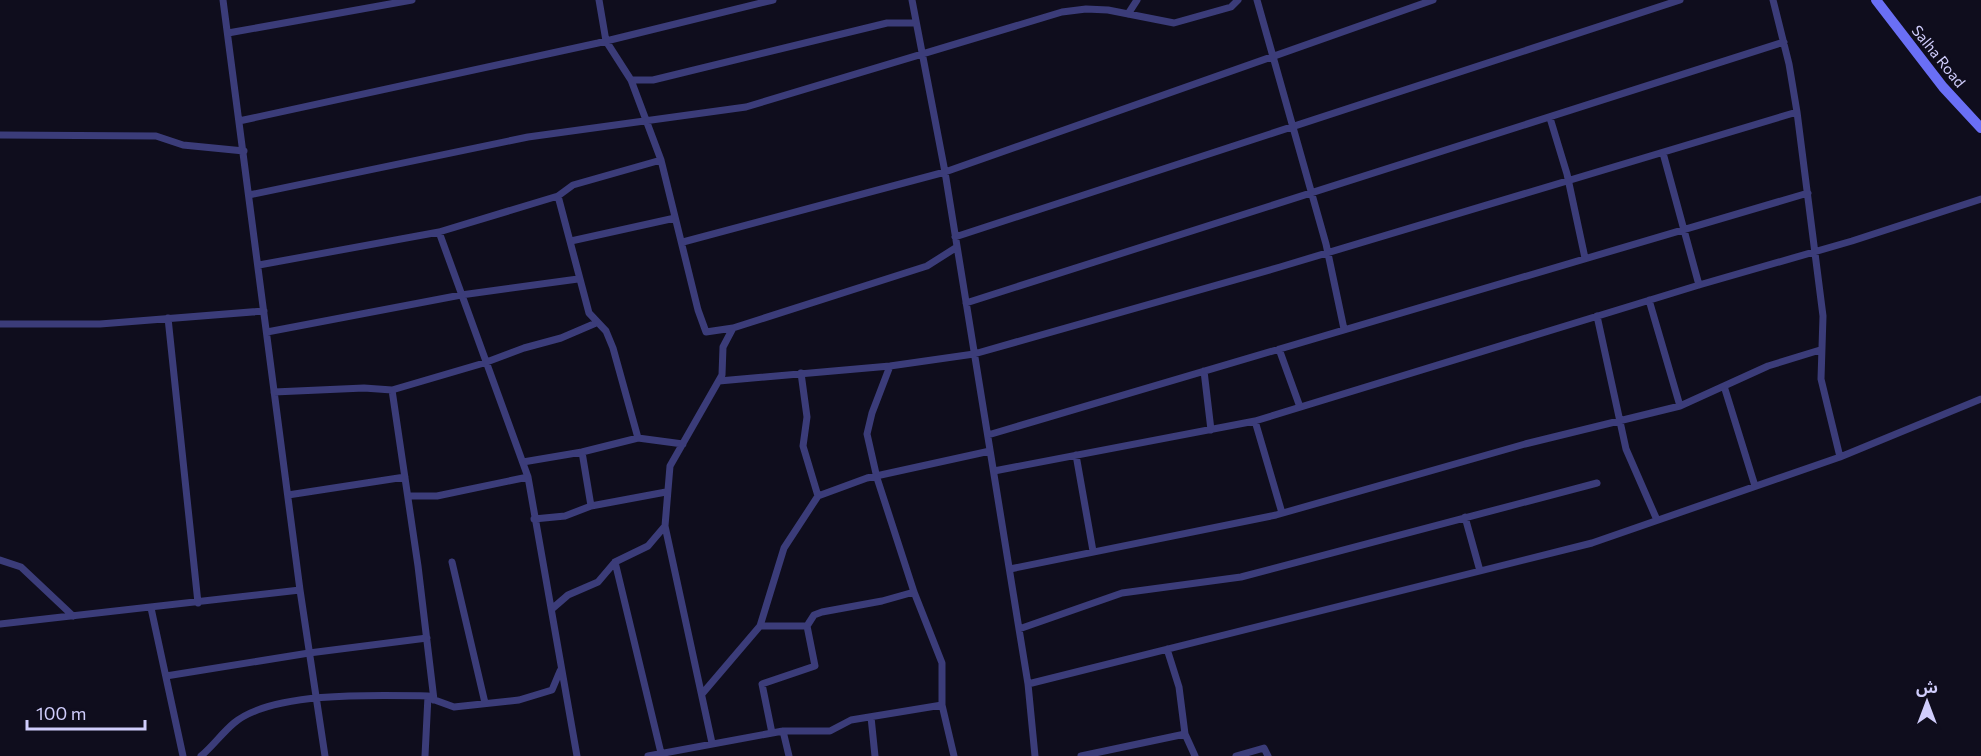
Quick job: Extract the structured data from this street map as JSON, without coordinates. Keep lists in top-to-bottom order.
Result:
{
  "streets": {
    "main road": ["Salha Road"]
  },
  "scale_bar": "100 m",
  "north": "top"
}
